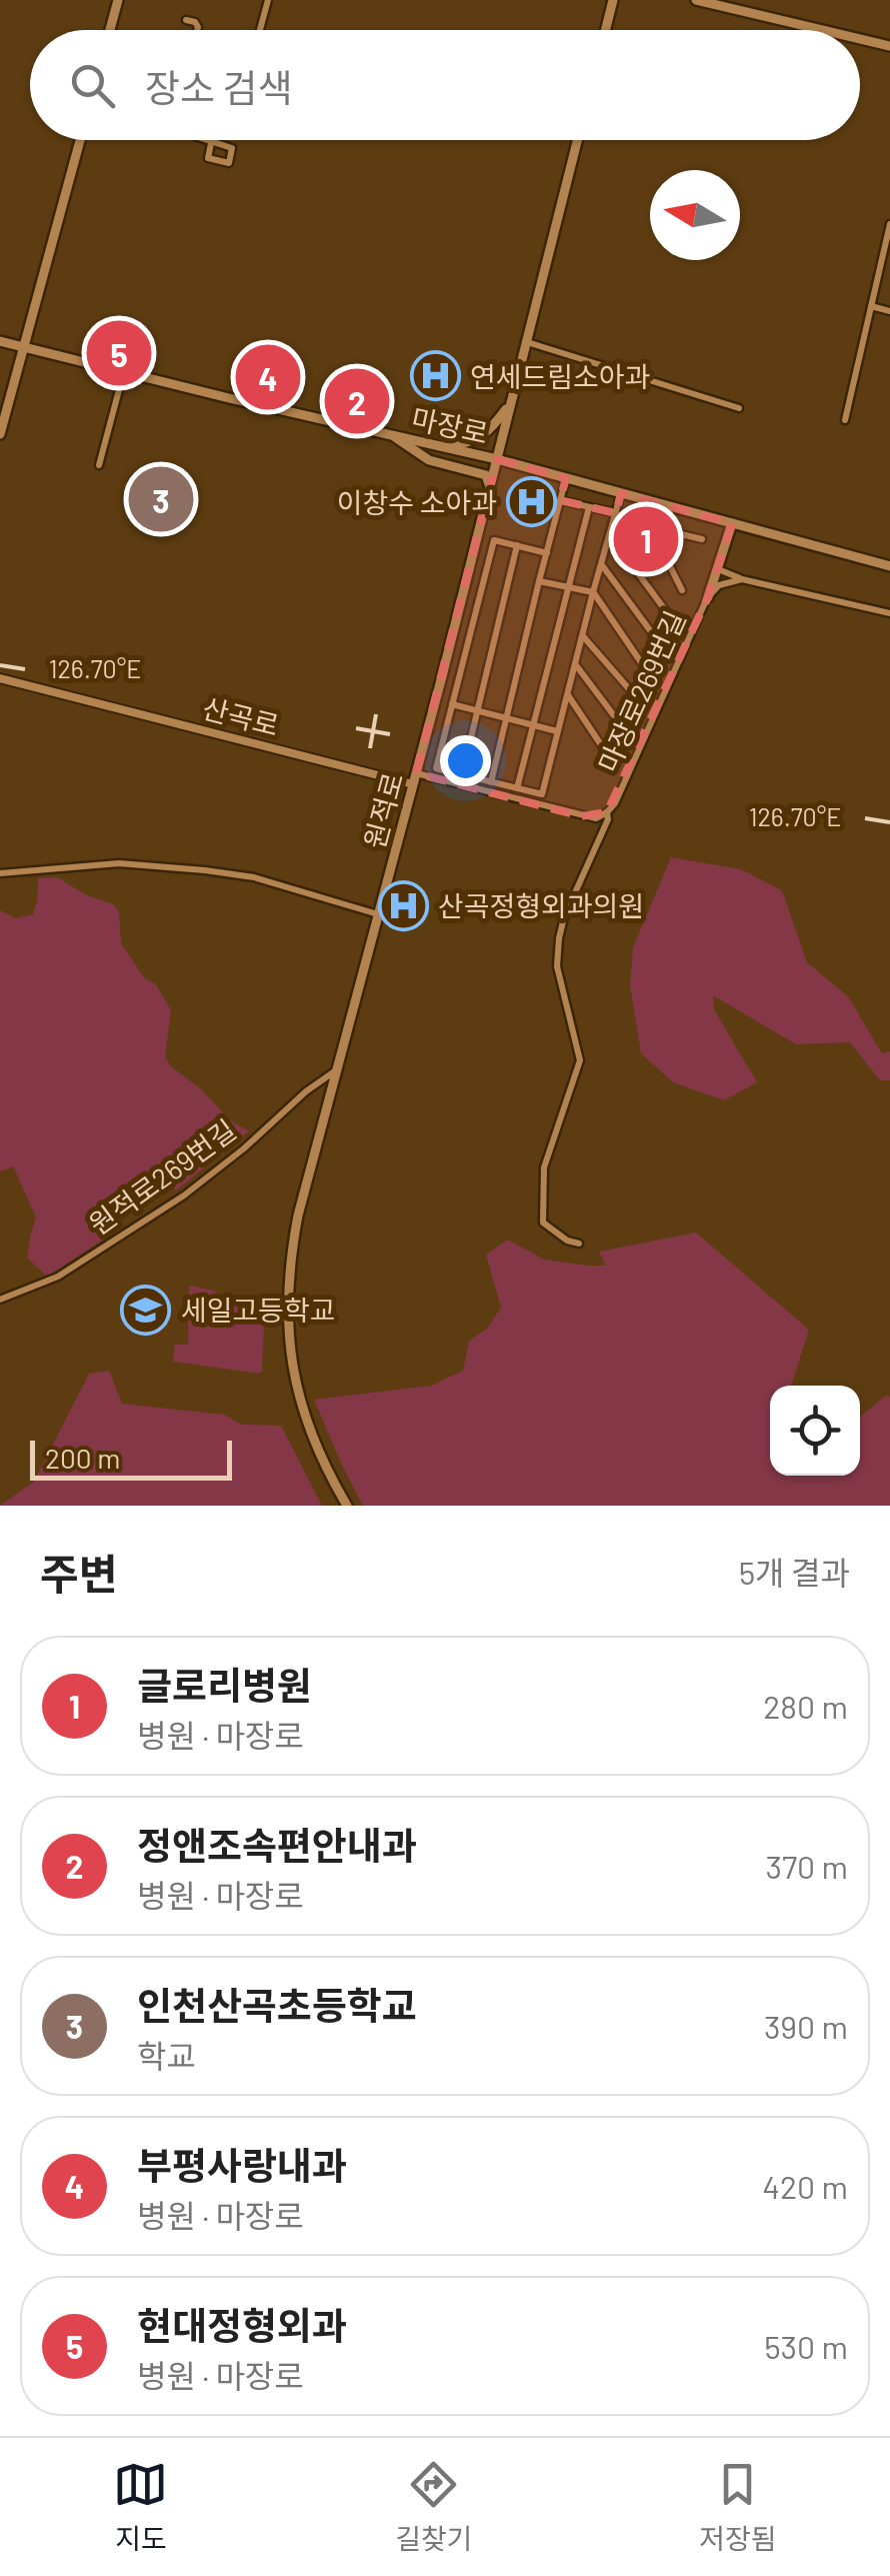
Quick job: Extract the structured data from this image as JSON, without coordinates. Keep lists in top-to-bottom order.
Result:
{
  "streets": {
    "main road": ["마장로", "원적로"],
    "street": ["마장로269번길", "산곡로", "원적로269번길"]
  },
  "crossings": [
    ["마장로", "원적로"],
    ["산곡로", "원적로"],
    ["원적로", "원적로269번길"]
  ],
  "places": {
    "hospital": ["연세드림소아과", "이창수 소아과", "산곡정형외과의원"],
    "school or university": ["세일고등학교"]
  },
  "scale_bar": "200 m",
  "north": "left",
  "page": {
    "search": "장소 검색",
    "pins": [
      "5",
      "4",
      "2",
      "3",
      "1"
    ],
    "scale": "200 m",
    "heading": ["주변", "5개 결과"],
    "list": [
      {
        "mark": "1",
        "name": "글로리병원",
        "note": "병원 · 마장로",
        "value": "280 m"
      },
      {
        "mark": "2",
        "name": "정앤조속편안내과",
        "note": "병원 · 마장로",
        "value": "370 m"
      },
      {
        "mark": "3",
        "name": "인천산곡초등학교",
        "note": "학교",
        "value": "390 m"
      },
      {
        "mark": "4",
        "name": "부평사랑내과",
        "note": "병원 · 마장로",
        "value": "420 m"
      },
      {
        "mark": "5",
        "name": "현대정형외과",
        "note": "병원 · 마장로",
        "value": "530 m"
      }
    ],
    "nav": ["지도", "길찾기", "저장됨"]
  },
  "coordinates": ["126.70°E"]
}
